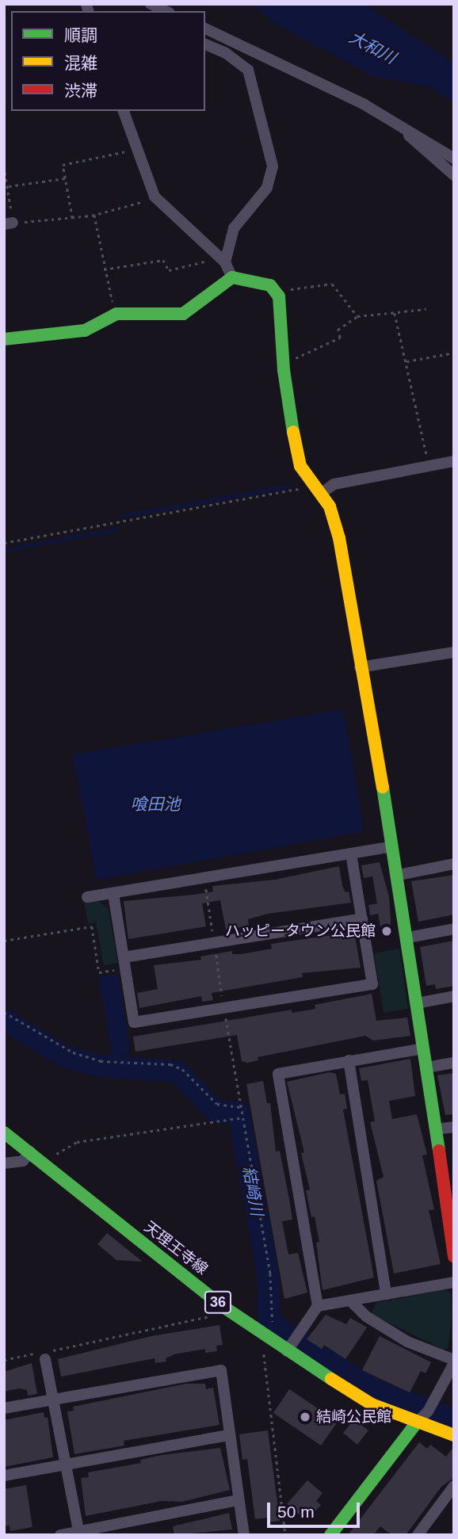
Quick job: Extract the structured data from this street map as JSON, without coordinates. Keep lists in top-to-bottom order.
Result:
{
  "streets": {
    "street": ["天理王寺線", "36"]
  },
  "water": ["大和川", "喰田池", "結崎川"],
  "places": ["ハッピータウン公民館", "結崎公民館"],
  "legend": ["順調", "混雑", "渋滞"],
  "scale_bar": "50 m"
}
